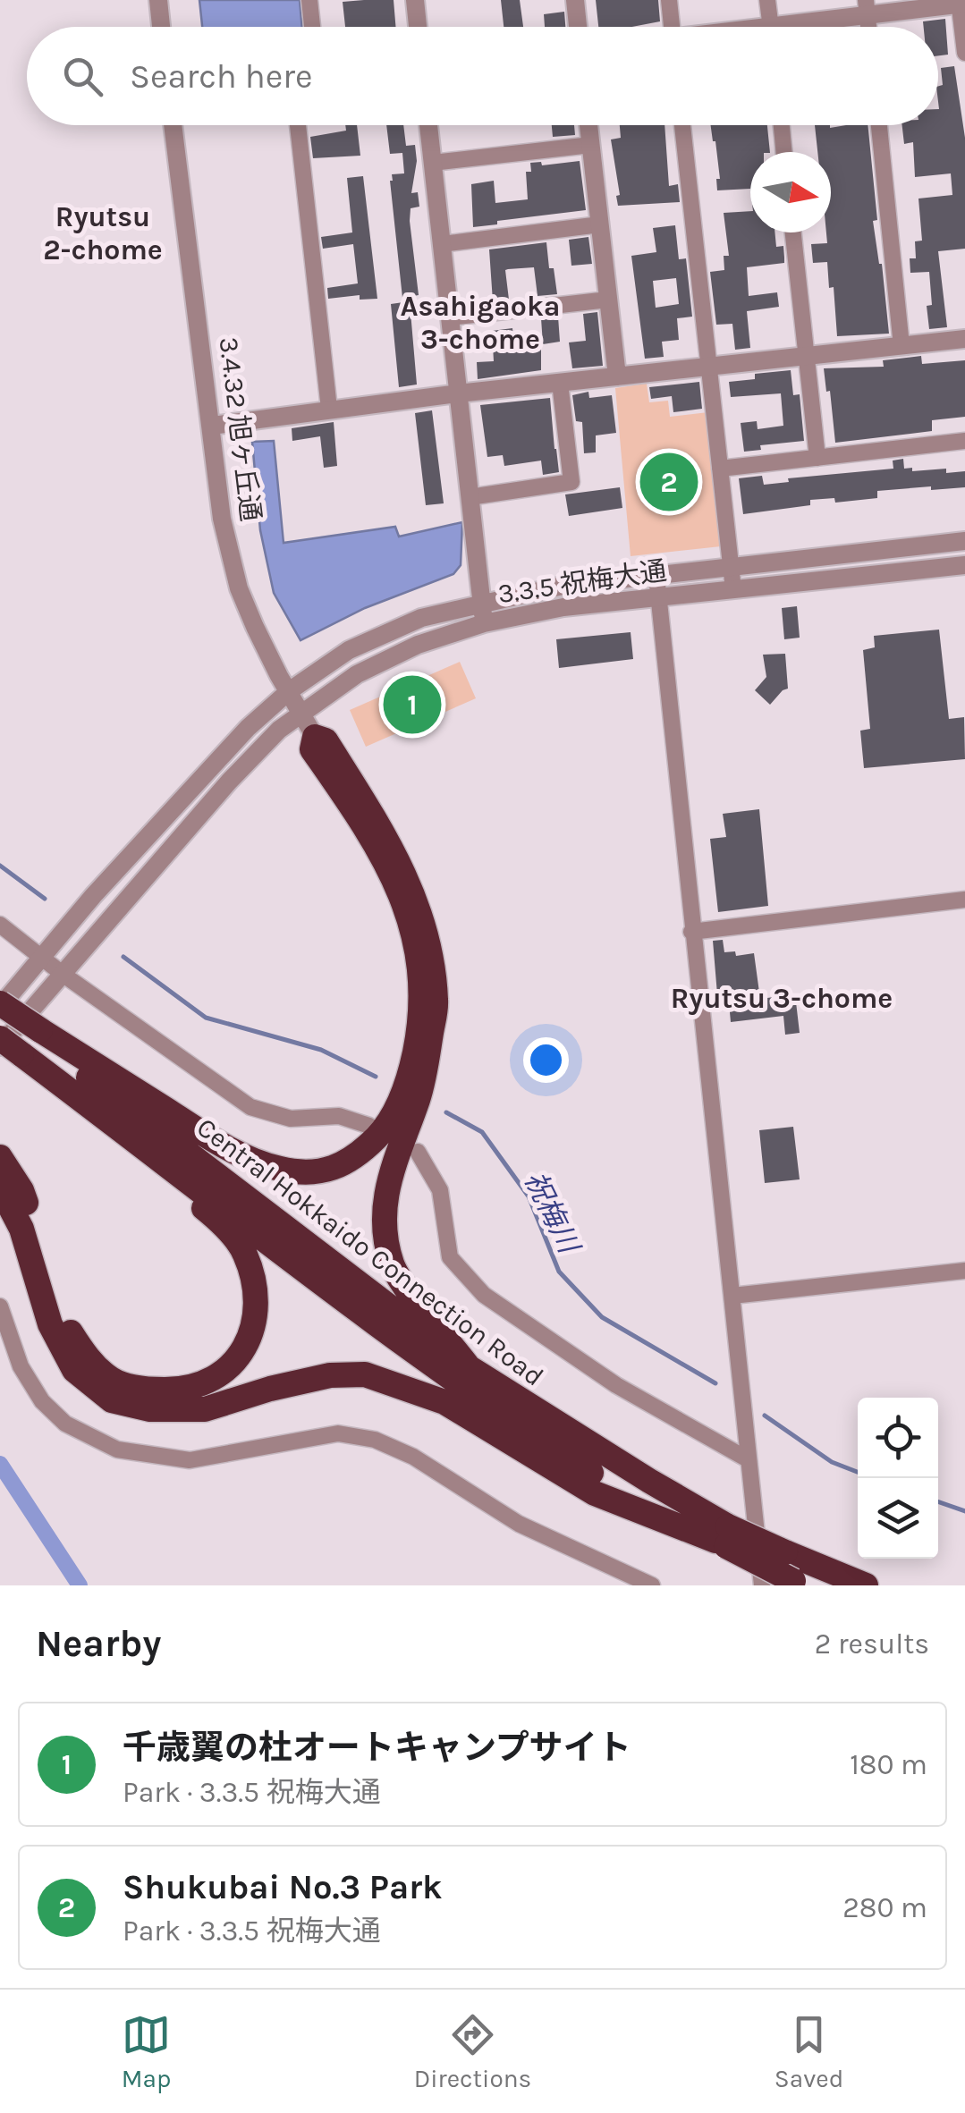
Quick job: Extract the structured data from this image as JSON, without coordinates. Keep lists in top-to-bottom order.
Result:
{
  "streets": {
    "highway": ["Central Hokkaido Connection Road"],
    "street": ["3.4.32 旭ヶ丘通", "3.3.5 祝梅大通"]
  },
  "crossings": [
    ["3.4.32 旭ヶ丘通", "3.3.5 祝梅大通"],
    ["3.3.5 祝梅大通", "Central Hokkaido Connection Road"]
  ],
  "districts": ["Ryutsu 2-chome", "Asahigaoka 3-chome", "Ryutsu 3-chome"],
  "water": ["祝梅川"],
  "north": "right",
  "page": {
    "search": "Search here",
    "pins": ["2", "1"],
    "heading": ["Nearby", "2 results"],
    "list": [
      {
        "mark": "1",
        "name": "千歳翼の杜オートキャンプサイト",
        "note": "Park · 3.3.5 祝梅大通",
        "value": "180 m"
      },
      {
        "mark": "2",
        "name": "Shukubai No.3 Park",
        "note": "Park · 3.3.5 祝梅大通",
        "value": "280 m"
      }
    ],
    "nav": ["Map", "Directions", "Saved"]
  }
}
